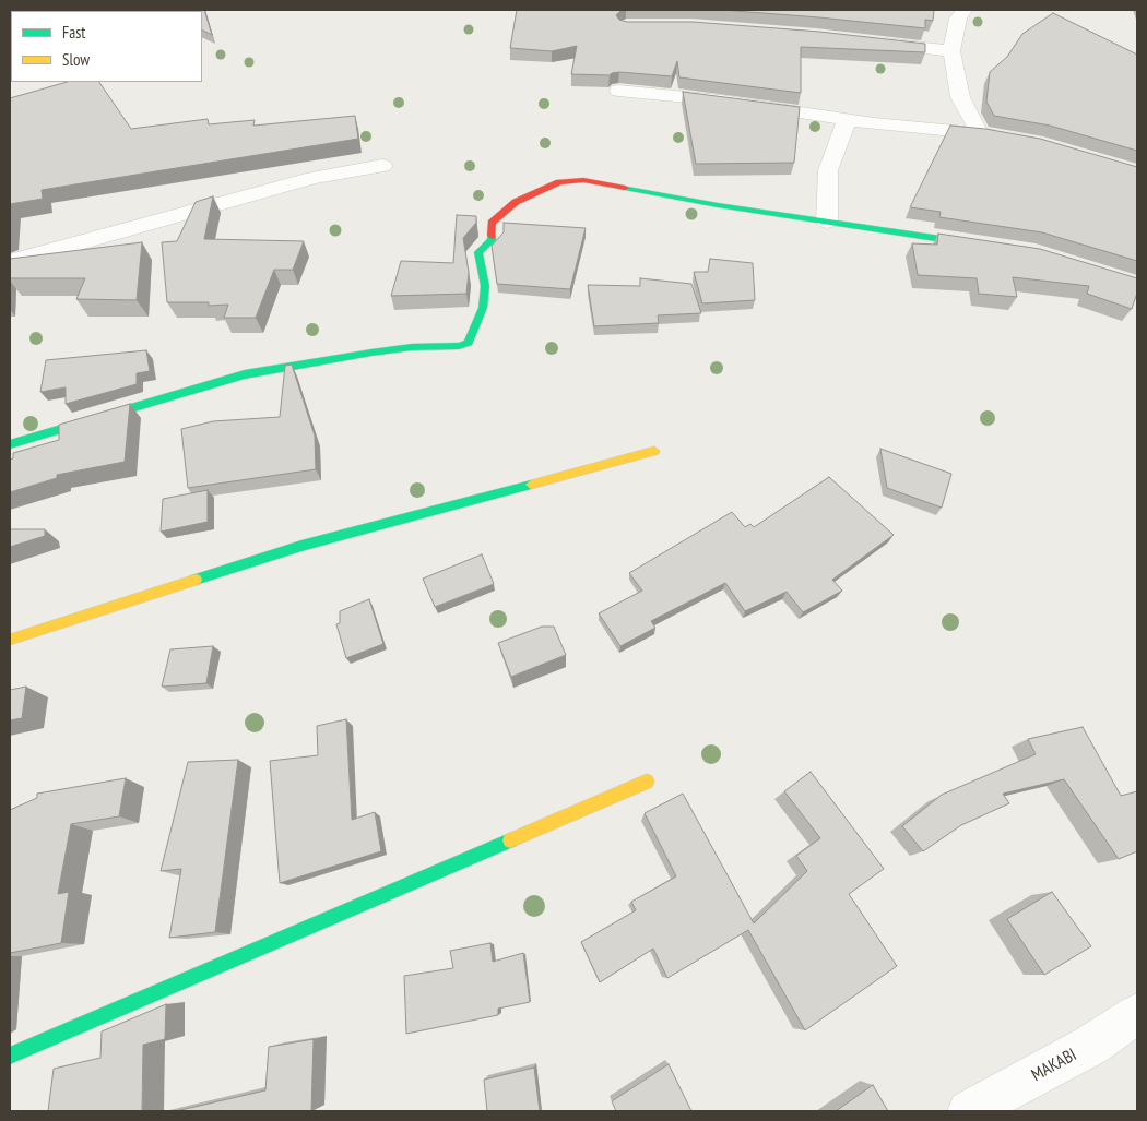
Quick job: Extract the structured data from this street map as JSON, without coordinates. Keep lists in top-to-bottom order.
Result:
{
  "streets": {
    "street": ["MAKABI"]
  },
  "legend": ["Fast", "Slow"]
}
